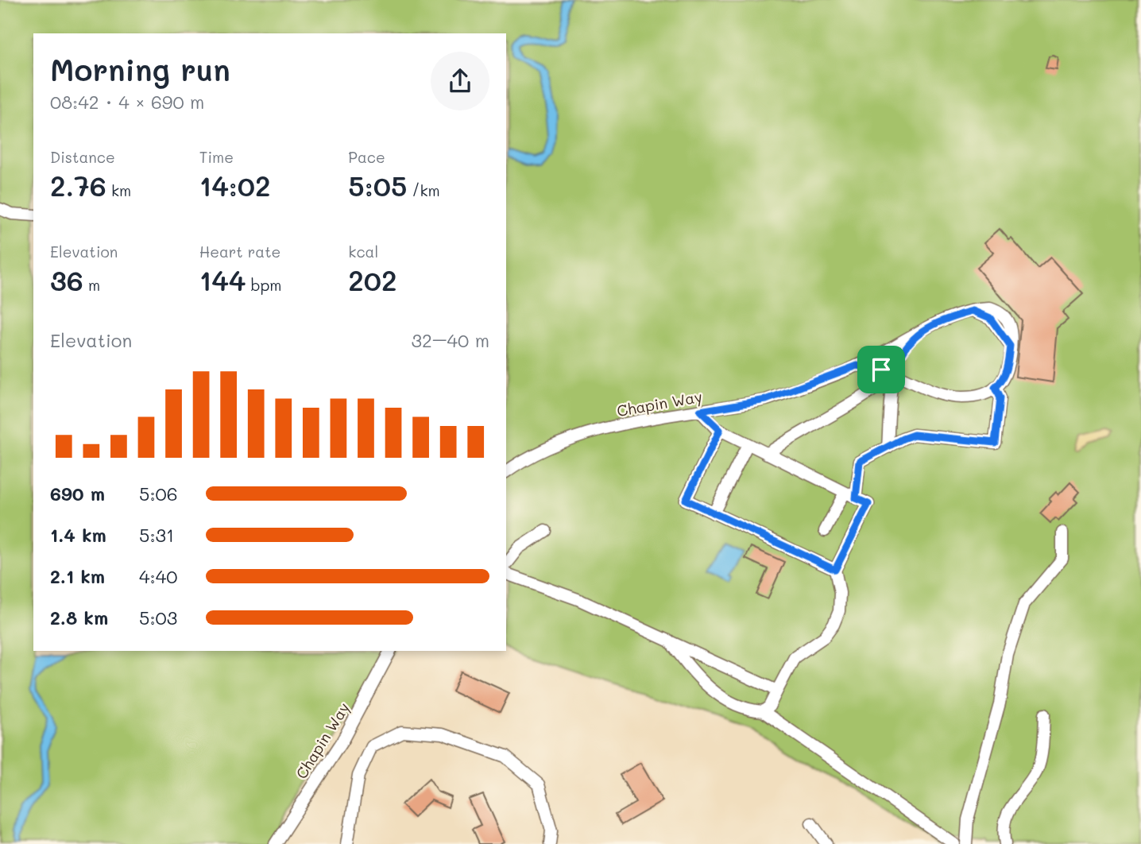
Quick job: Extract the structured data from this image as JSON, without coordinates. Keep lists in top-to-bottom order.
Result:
{
  "streets": {
    "street": ["Chapin Way"]
  },
  "page": {
    "heading": ["Morning run", "08:42 · 4 × 690 m"],
    "stats": [
      ["Distance", "2.76 km"],
      ["Time", "14:02"],
      ["Pace", "5:05 /km"],
      ["Elevation", "36 m"],
      ["Heart rate", "144 bpm"],
      ["kcal", "202"]
    ],
    "chart": ["Elevation", "32–40 m"],
    "list": [
      {
        "name": "690 m",
        "note": "5:06"
      },
      {
        "name": "1.4 km",
        "note": "5:31"
      },
      {
        "name": "2.1 km",
        "note": "4:40"
      },
      {
        "name": "2.8 km",
        "note": "5:03"
      }
    ]
  }
}
